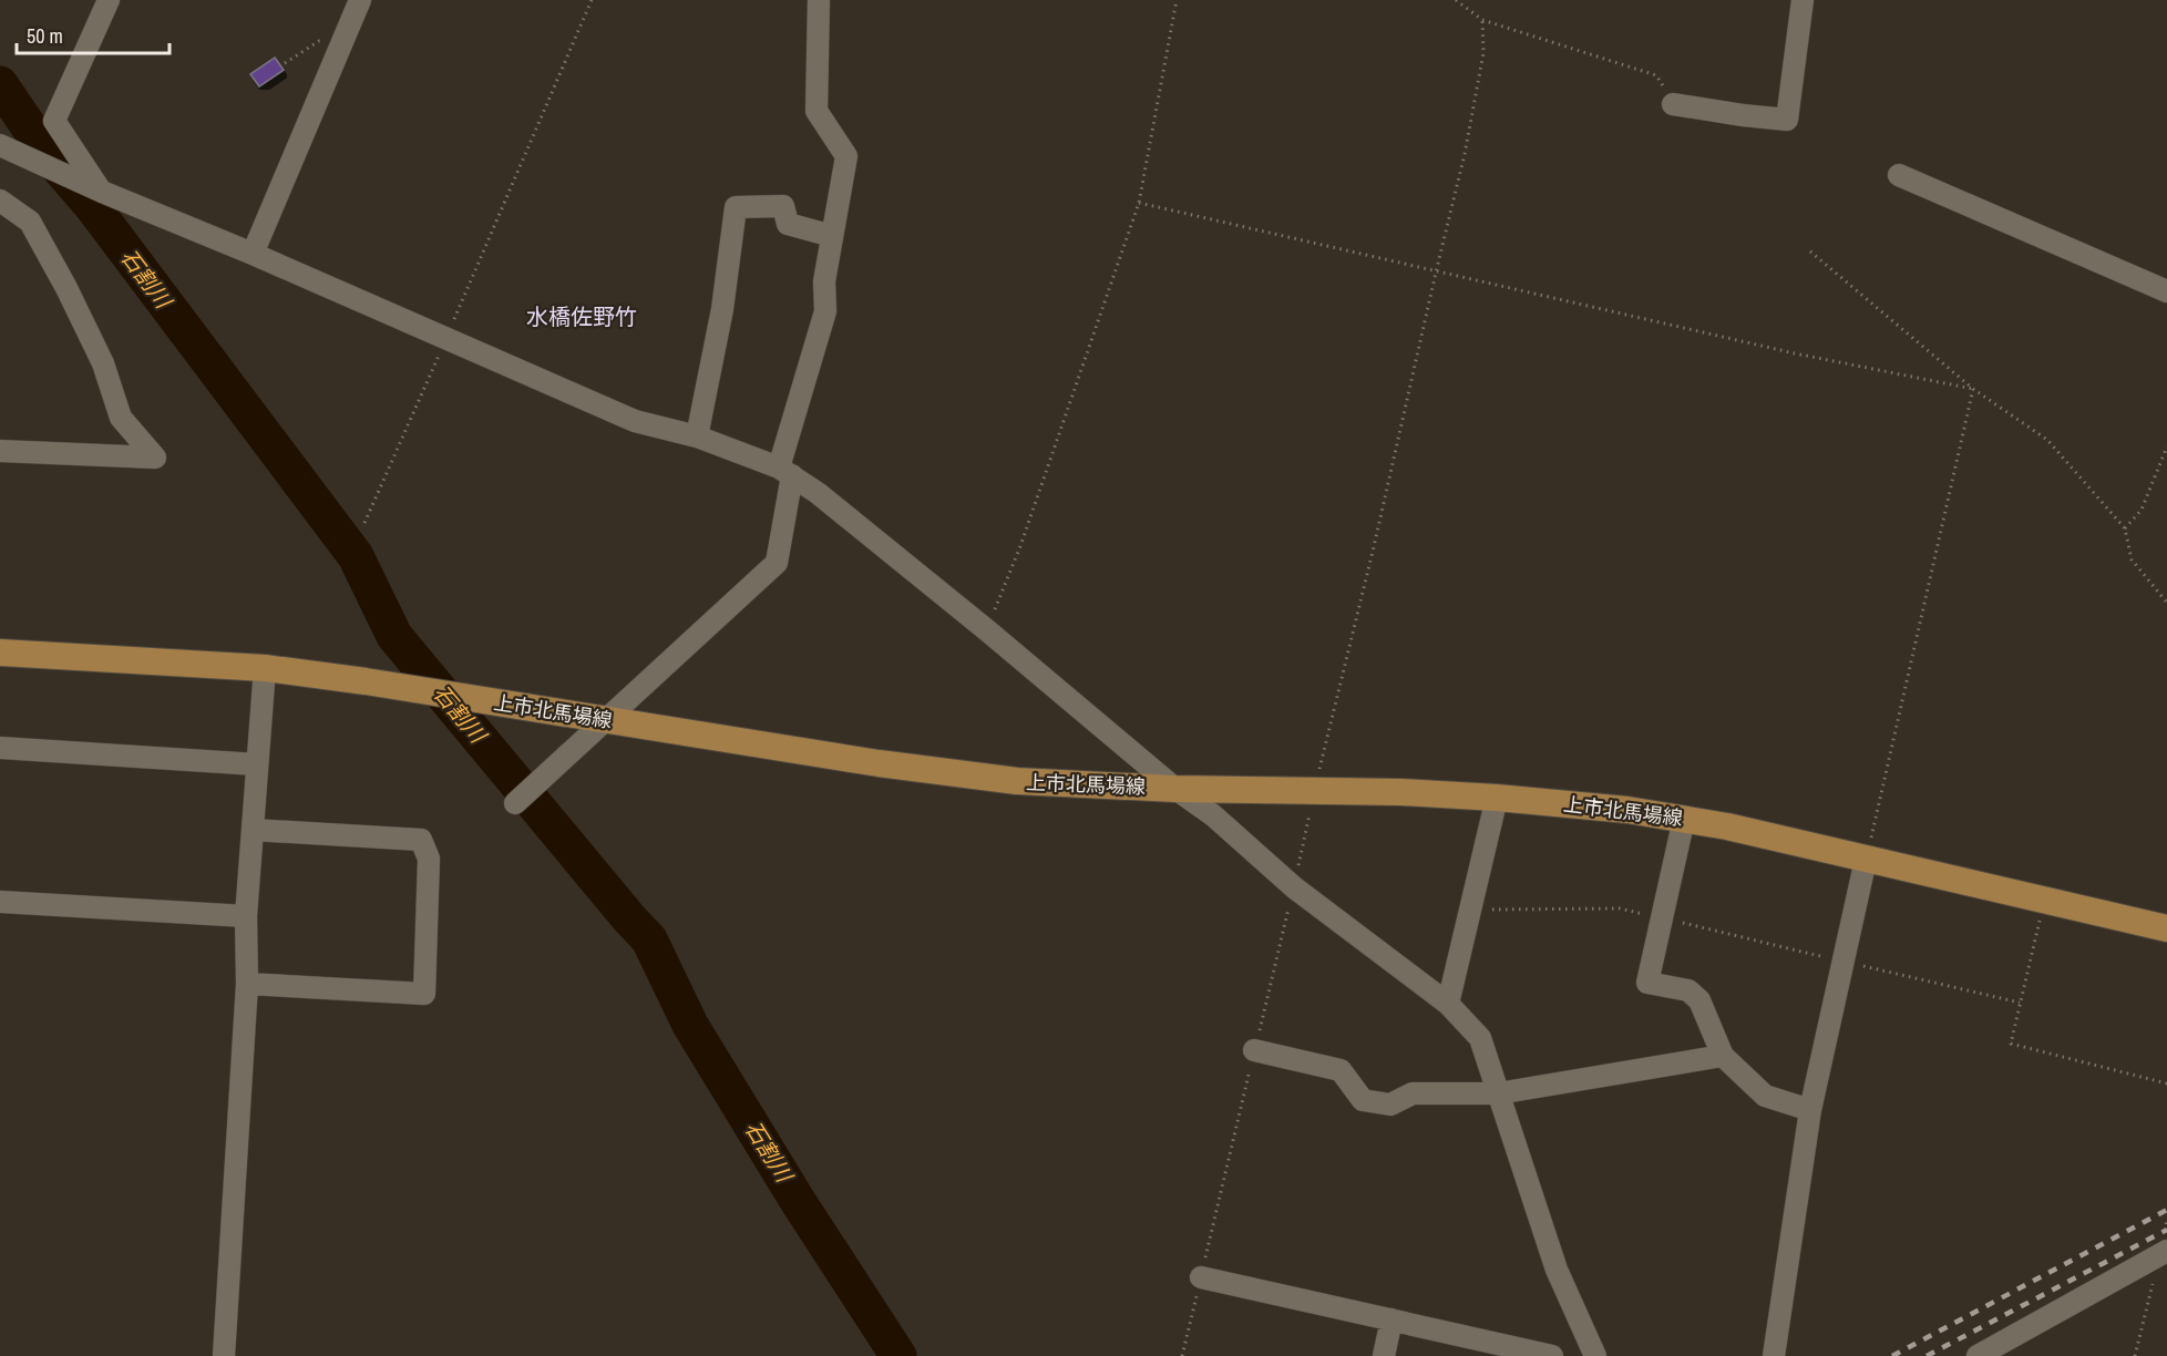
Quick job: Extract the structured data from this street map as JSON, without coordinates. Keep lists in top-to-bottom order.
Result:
{
  "streets": {
    "main road": ["上市北馬場線"]
  },
  "districts": ["水橋佐野竹"],
  "water": ["石割川"],
  "scale_bar": "50 m"
}
